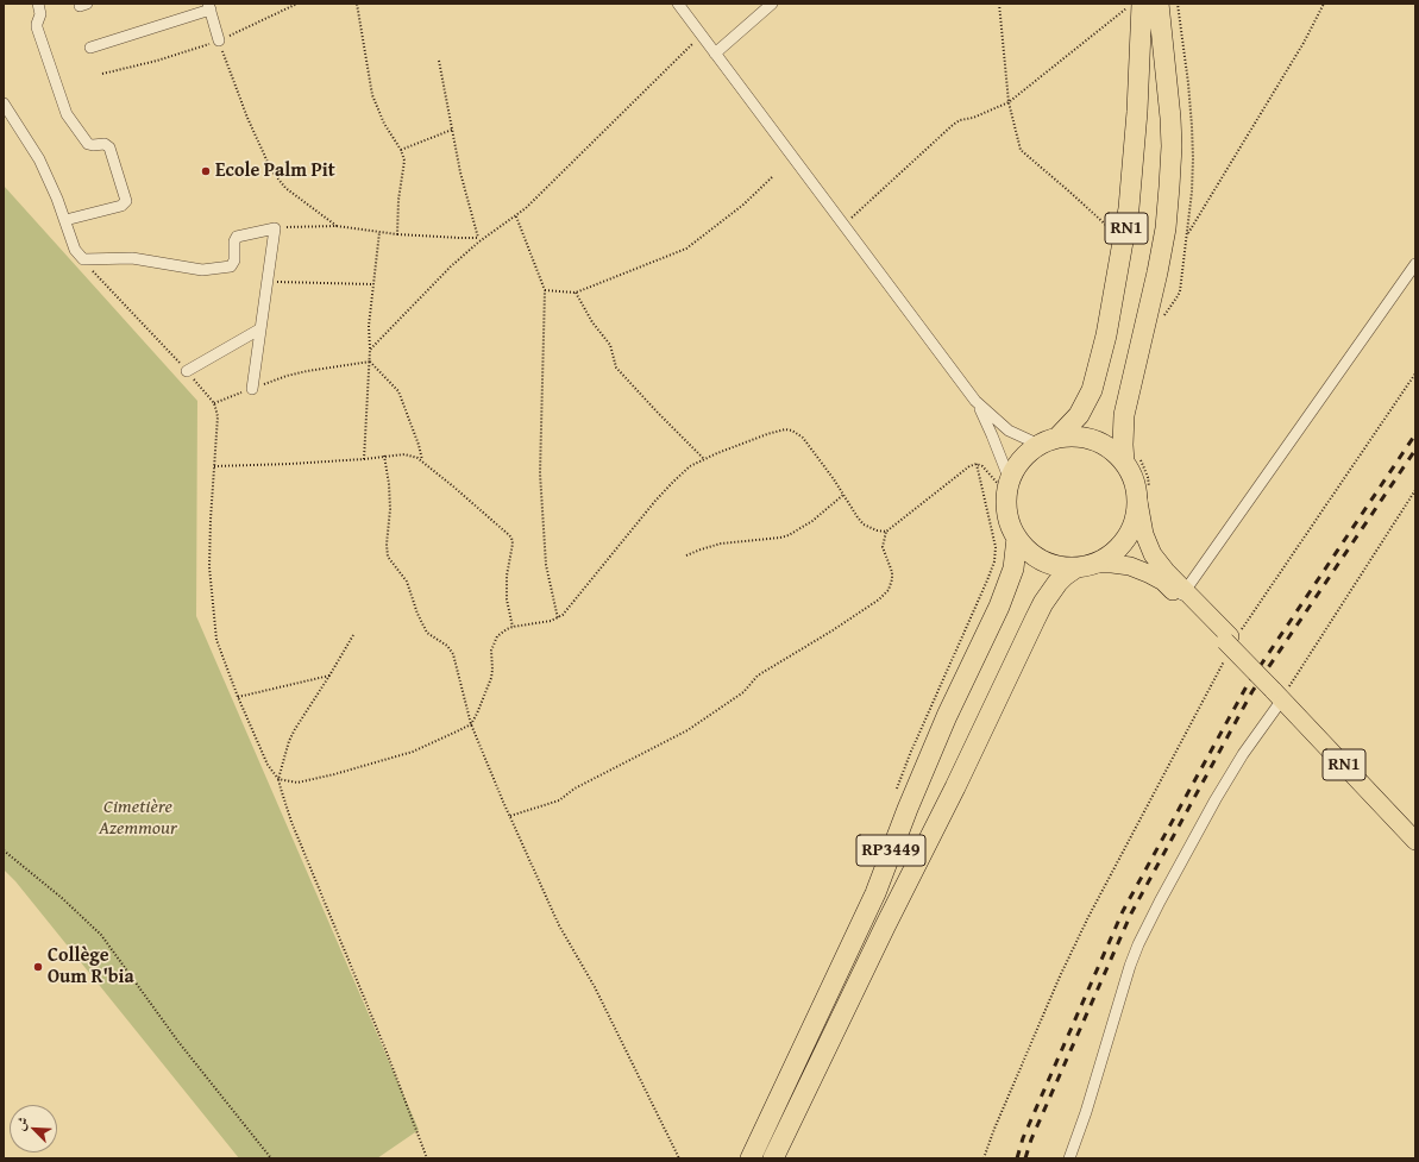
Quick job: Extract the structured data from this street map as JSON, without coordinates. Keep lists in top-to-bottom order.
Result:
{
  "streets": {
    "highway": ["RN1", "RP3449"]
  },
  "crossings": [
    ["RN1", "RP3449"]
  ],
  "parks": ["Cimetière Azemmour"],
  "places": ["Ecole Palm Pit", "Collège Oum R'bia"],
  "north": "top left"
}
